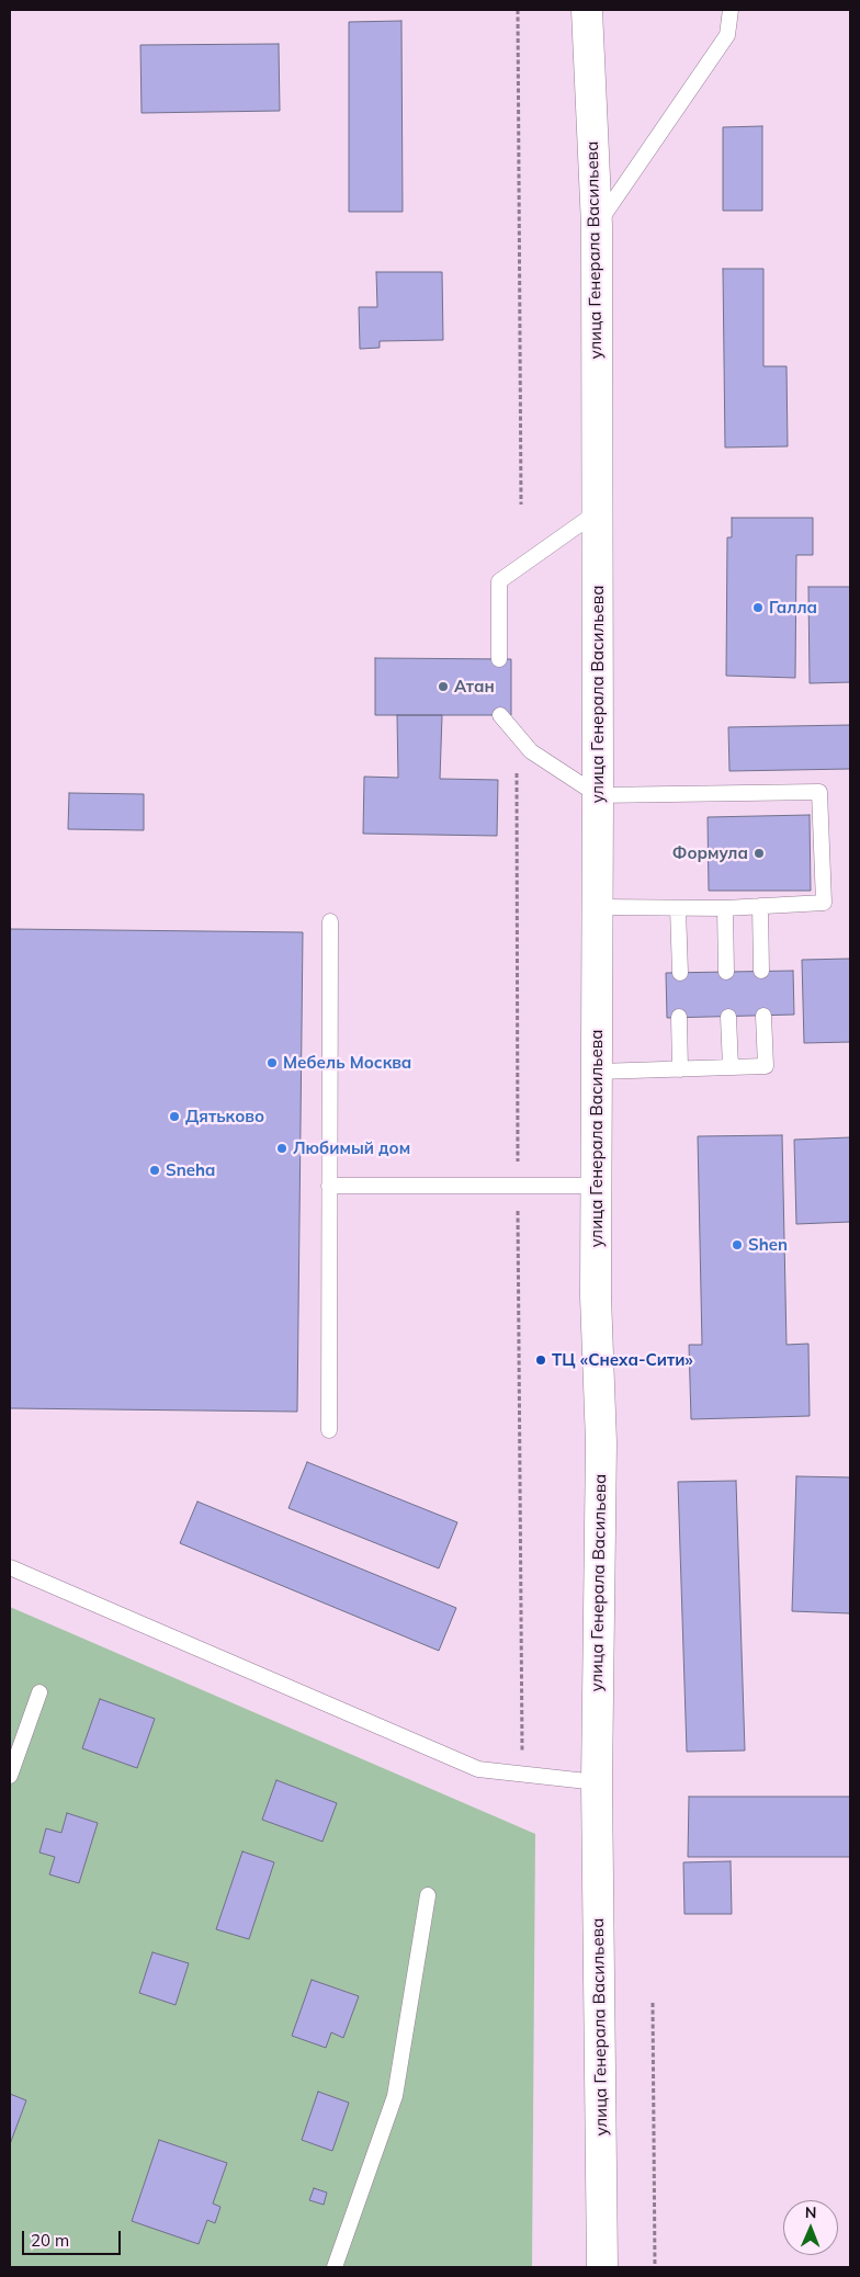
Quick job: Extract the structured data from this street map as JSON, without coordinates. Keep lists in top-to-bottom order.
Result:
{
  "streets": {
    "main road": ["улица Генерала Васильева"]
  },
  "places": [
    "Галла",
    "Атан",
    "Формула",
    "Мебель Москва",
    "Дятьково",
    "Любимый дом",
    "Sneha",
    "Shen",
    "ТЦ «Снеха-Сити»"
  ],
  "scale_bar": "20 m",
  "north": "top"
}
